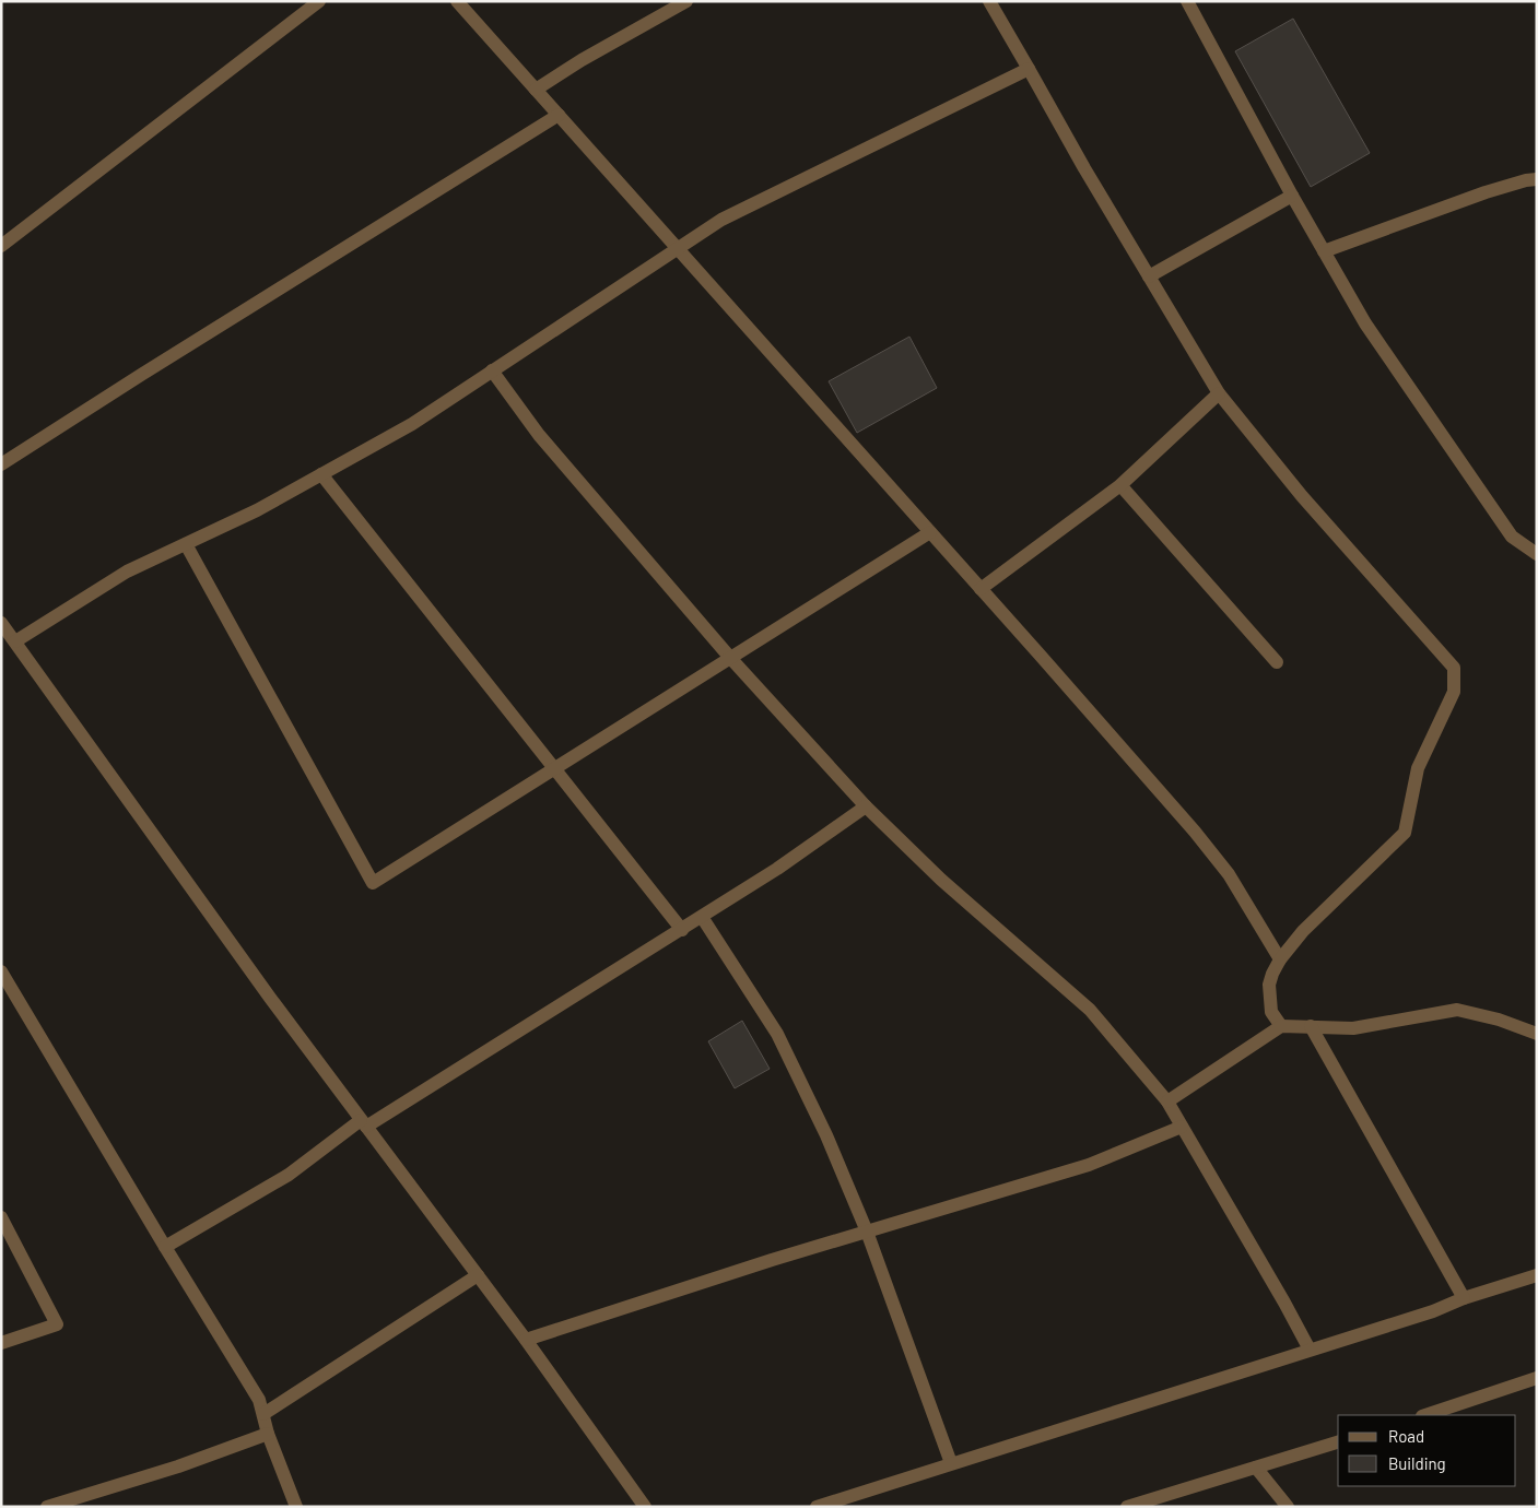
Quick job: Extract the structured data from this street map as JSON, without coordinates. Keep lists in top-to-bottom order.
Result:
{
  "legend": ["Road", "Building"]
}
